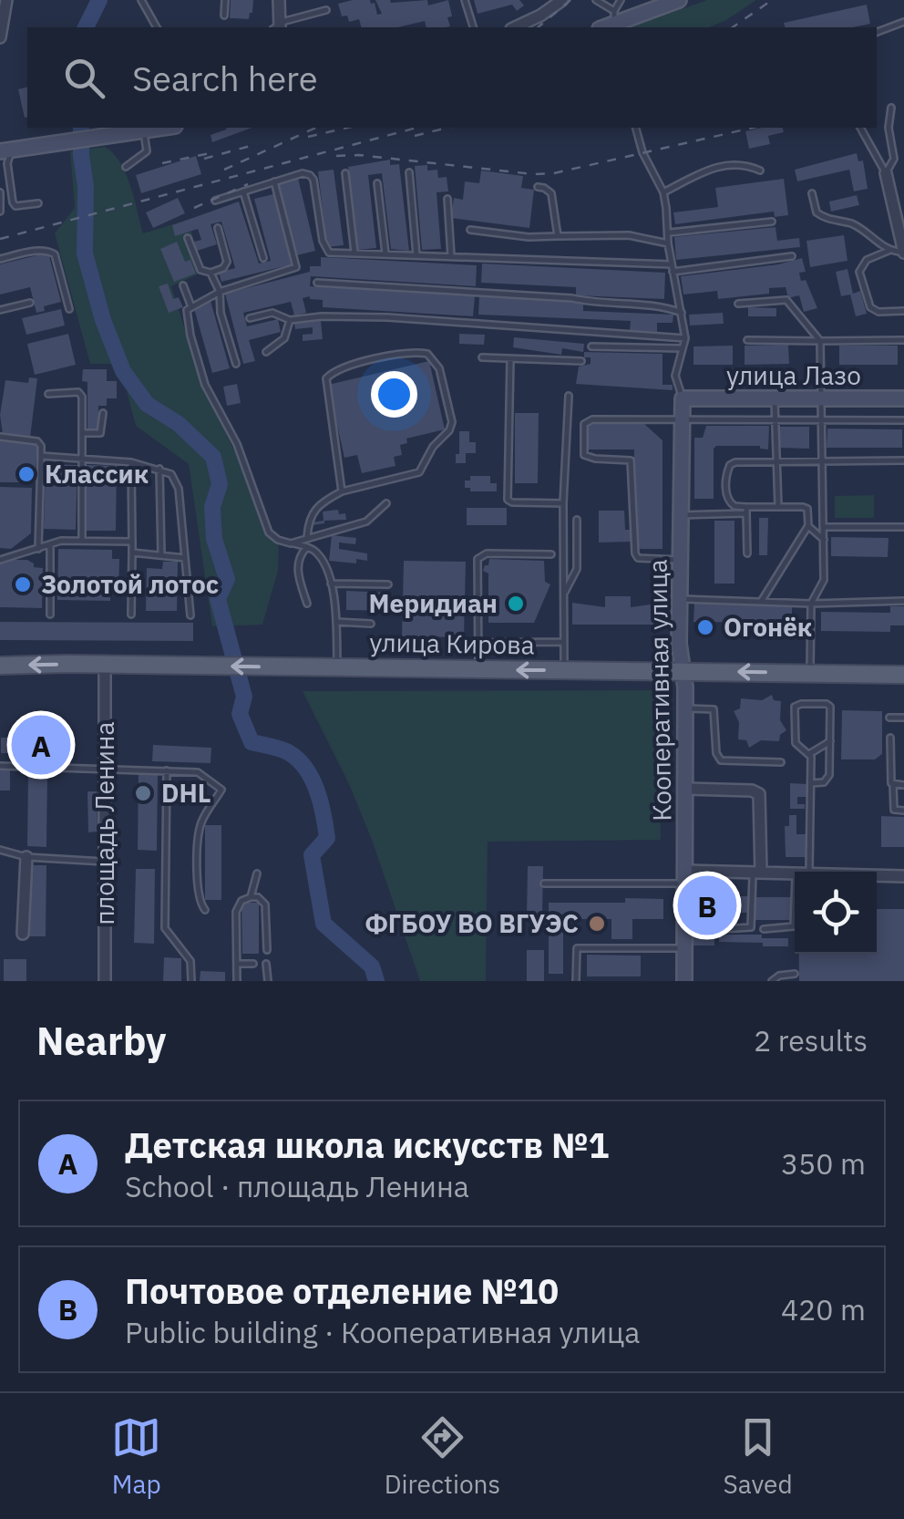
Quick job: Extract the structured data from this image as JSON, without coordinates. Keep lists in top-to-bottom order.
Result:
{
  "streets": {
    "main road": ["улица Лазо", "улица Кирова", "Кооперативная улица"],
    "street": ["площадь Ленина"]
  },
  "crossings": [
    ["улица Лазо", "Кооперативная улица"],
    ["улица Кирова", "Кооперативная улица"],
    ["улица Кирова", "площадь Ленина"]
  ],
  "one_way": ["улица Кирова"],
  "places": [
    "Классик",
    "Золотой лотос",
    "Меридиан",
    "Огонёк",
    "DHL",
    "ФГБОУ ВО ВГУЭС"
  ],
  "page": {
    "search": "Search here",
    "pins": ["A", "B"],
    "heading": ["Nearby", "2 results"],
    "list": [
      {
        "mark": "A",
        "name": "Детская школа искусств №1",
        "note": "School · площадь Ленина",
        "value": "350 m"
      },
      {
        "mark": "B",
        "name": "Почтовое отделение №10",
        "note": "Public building · Кооперативная улица",
        "value": "420 m"
      }
    ],
    "nav": ["Map", "Directions", "Saved"]
  }
}
